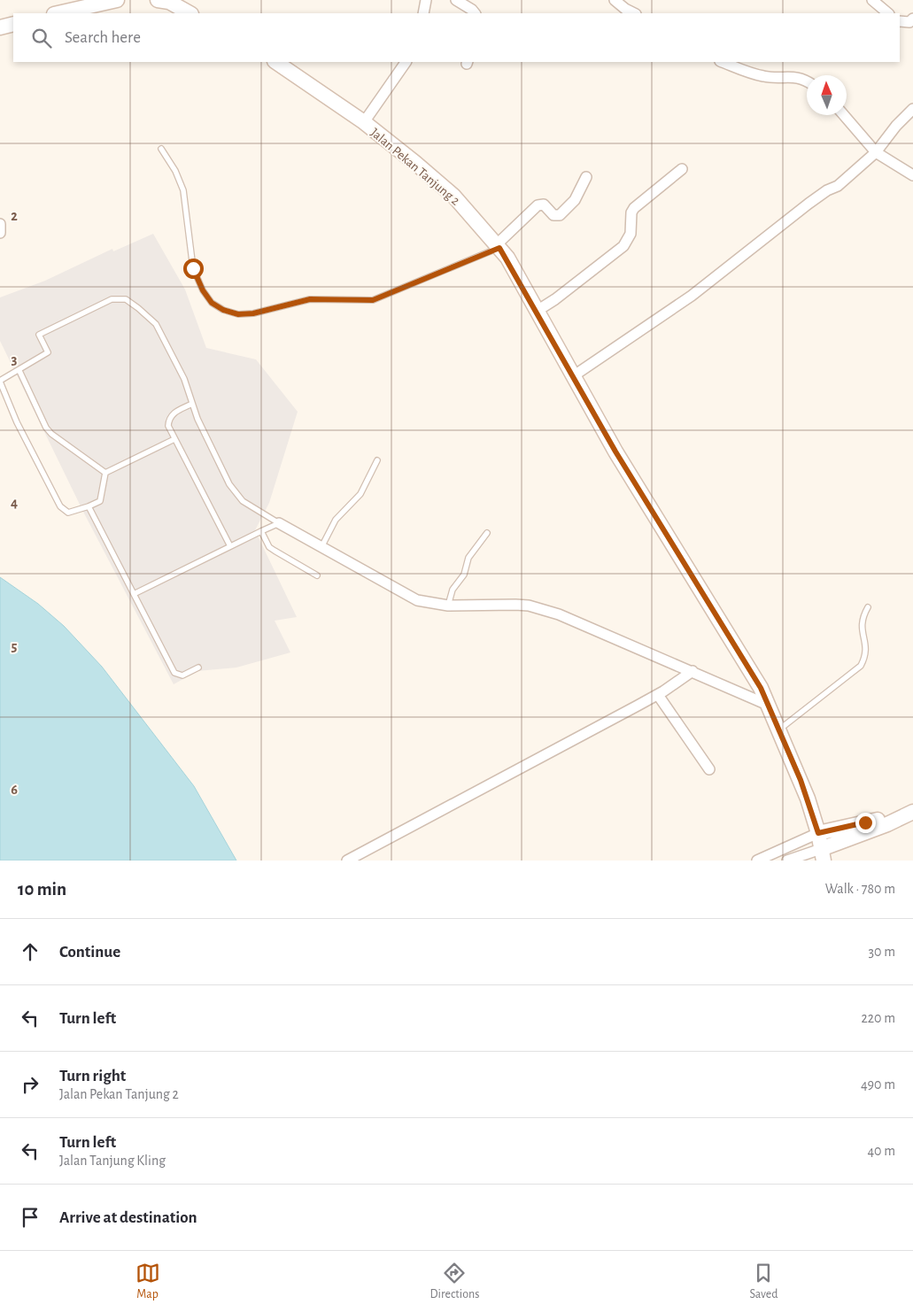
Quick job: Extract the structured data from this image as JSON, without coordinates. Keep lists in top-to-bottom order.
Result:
{
  "streets": {
    "street": ["Jalan Pekan Tanjung 2"]
  },
  "north": "top",
  "page": {
    "search": "Search here",
    "heading": ["10 min", "Walk · 780 m"],
    "list": [
      ["Continue", "30 m"],
      ["Turn left", "220 m"],
      ["Turn right", "Jalan Pekan Tanjung 2", "490 m"],
      ["Turn left", "Jalan Tanjung Kling", "40 m"],
      "Arrive at destination"
    ],
    "nav": ["Map", "Directions", "Saved"]
  },
  "grid": {
    "rows": [
      "2",
      "3",
      "4",
      "5",
      "6"
    ]
  }
}
